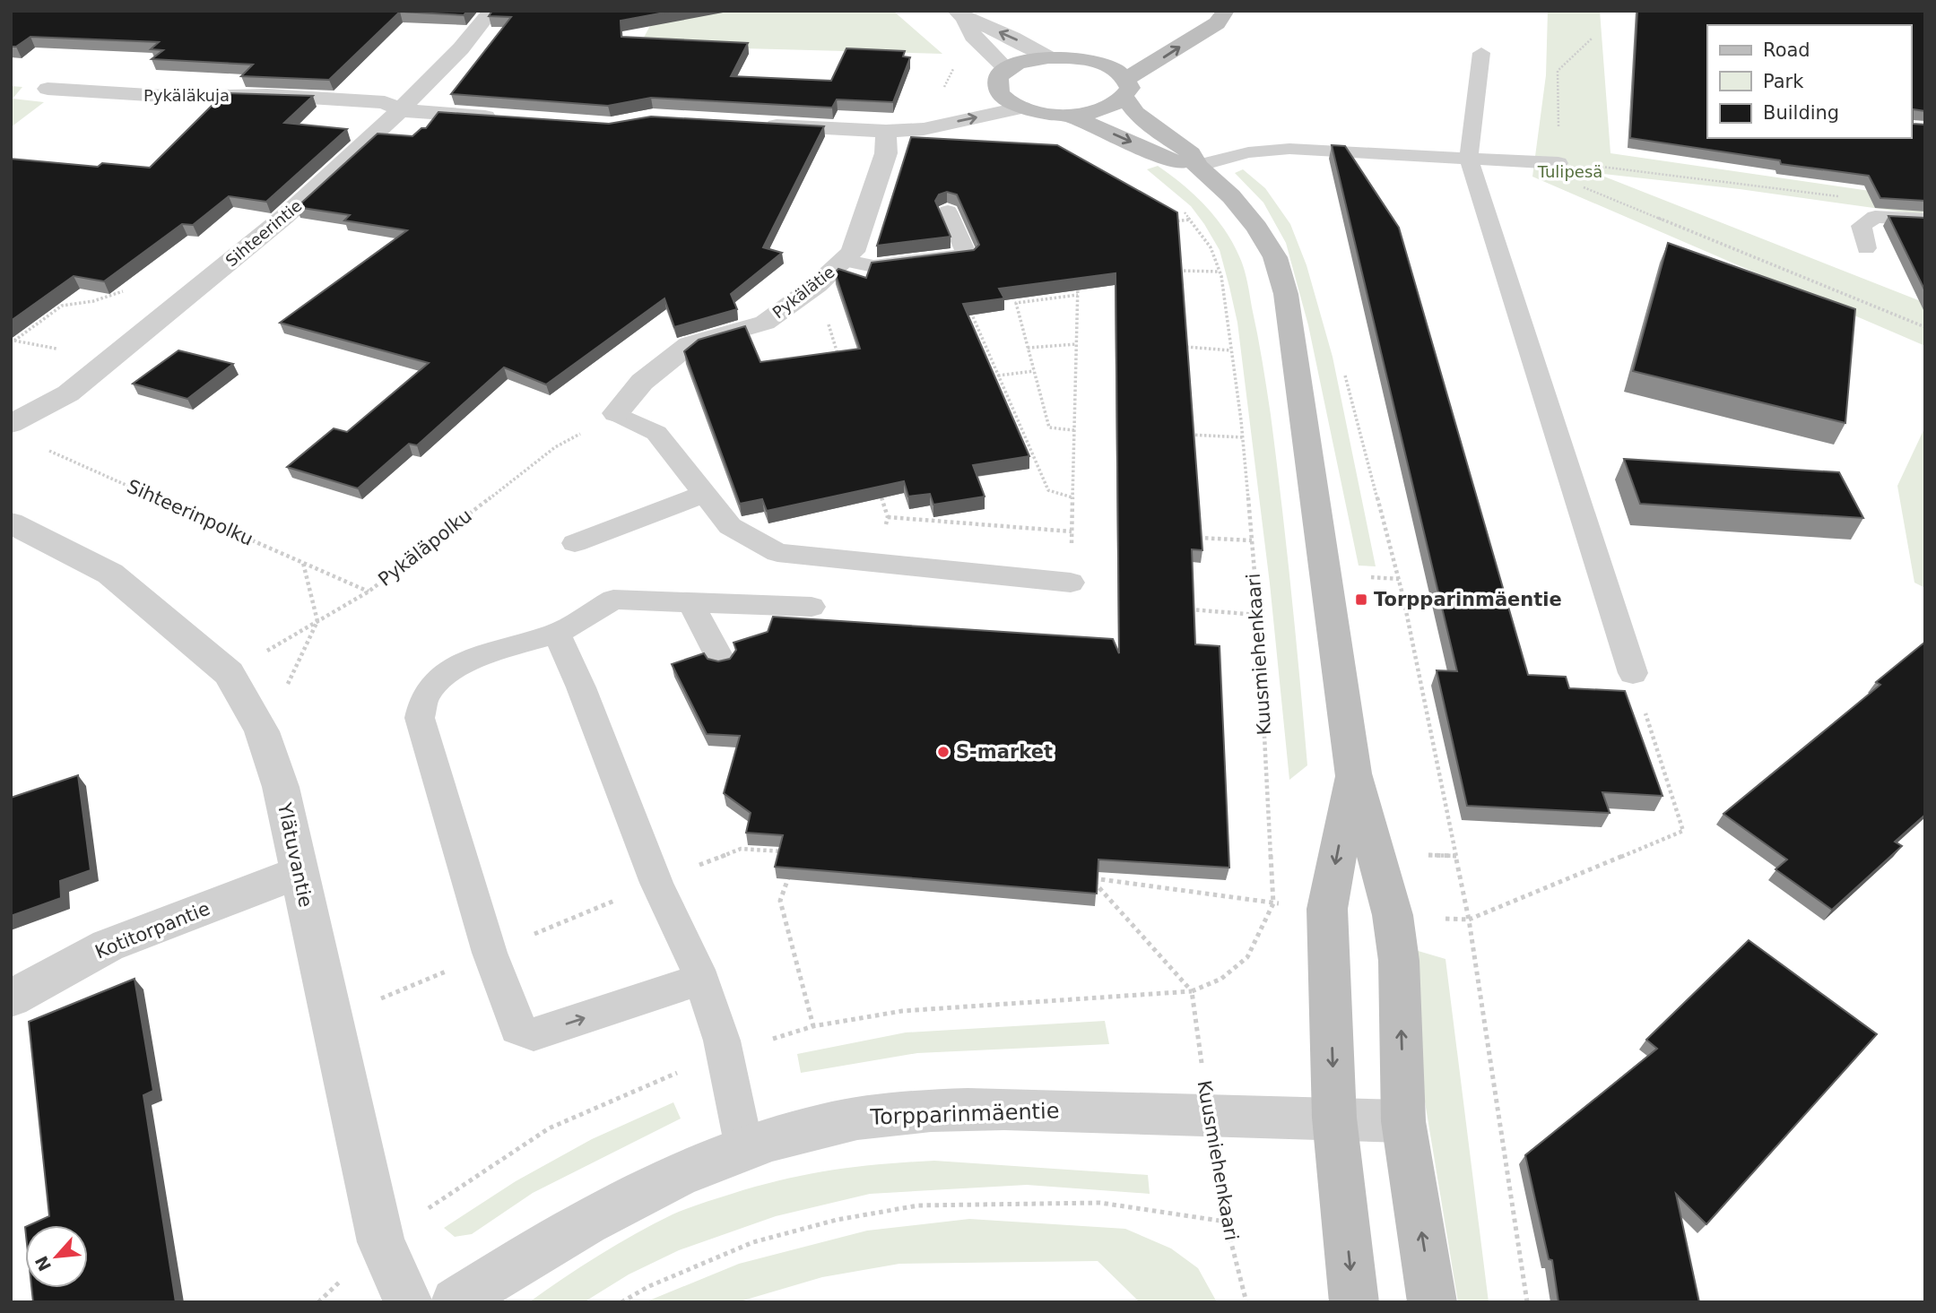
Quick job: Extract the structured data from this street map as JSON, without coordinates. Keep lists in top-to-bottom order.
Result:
{
  "streets": {
    "street": [
      "Pykäläkuja",
      "Sihteerintie",
      "Pykälätie",
      "Ylätuvantie",
      "Kotitorpantie",
      "Torpparinmäentie"
    ],
    "path": ["Sihteerinpolku", "Pykäläpolku", "Kuusmiehenkaari"]
  },
  "crossings": [
    ["Pykäläkuja", "Sihteerintie"],
    ["Pykälätie", "Pykäläpolku"],
    ["Sihteerinpolku", "Pykäläpolku"],
    ["Pykäläpolku", "Ylätuvantie"],
    ["Kuusmiehenkaari", "Torpparinmäentie"],
    ["Ylätuvantie", "Kotitorpantie"]
  ],
  "parks": ["Tulipesä"],
  "places": {
    "transit": ["Torpparinmäentie"],
    "other": ["S-market"]
  },
  "legend": ["Road", "Park", "Building"],
  "north": "bottom left"
}
